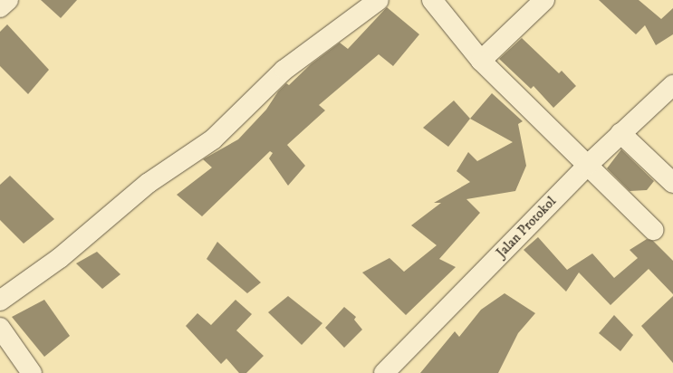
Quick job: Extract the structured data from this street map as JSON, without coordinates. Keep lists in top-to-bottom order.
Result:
{
  "streets": {
    "street": ["Jalan Protokol"]
  }
}
